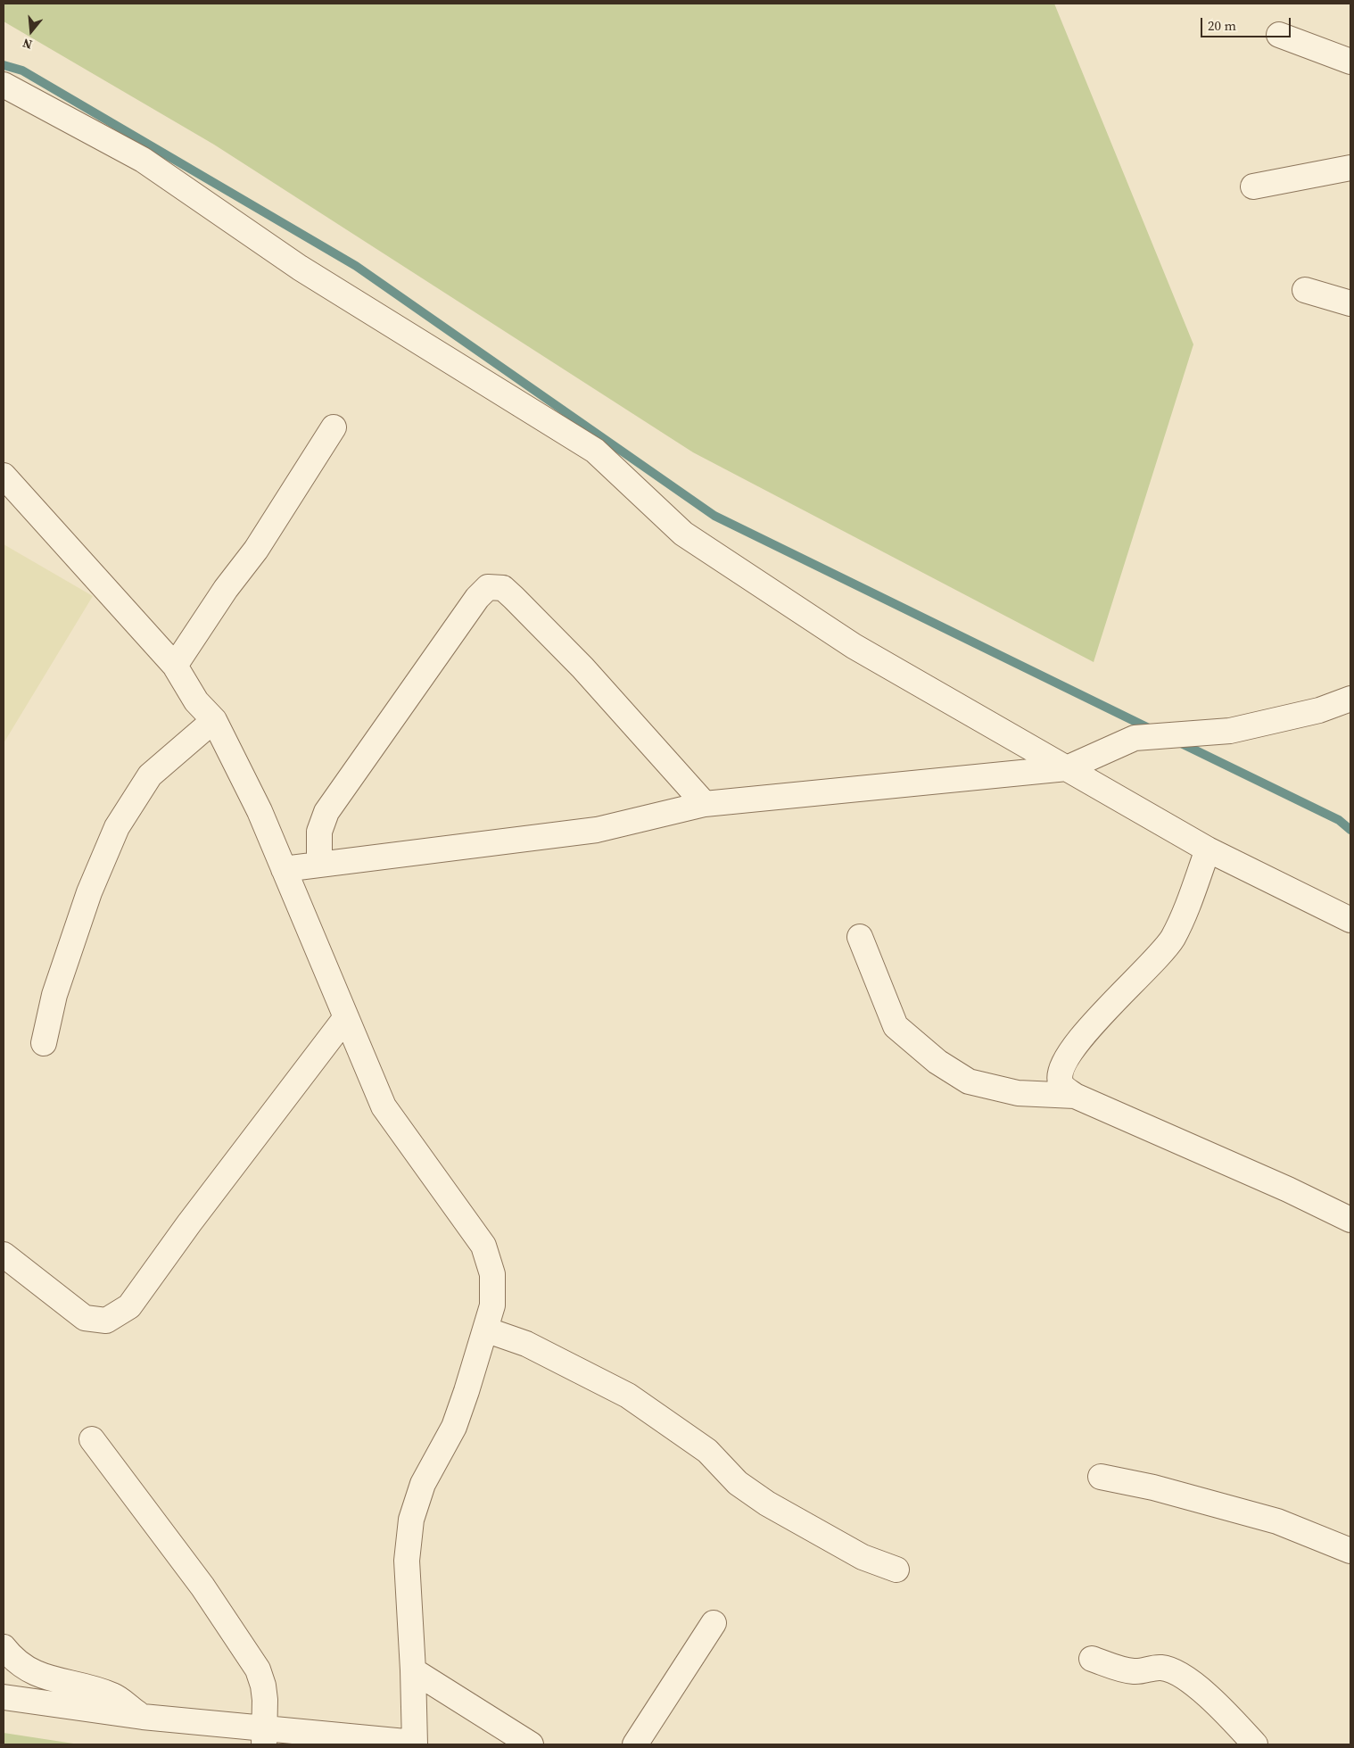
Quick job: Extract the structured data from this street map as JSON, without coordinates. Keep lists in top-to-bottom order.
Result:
{
  "scale_bar": "20 m",
  "north": "bottom"
}
